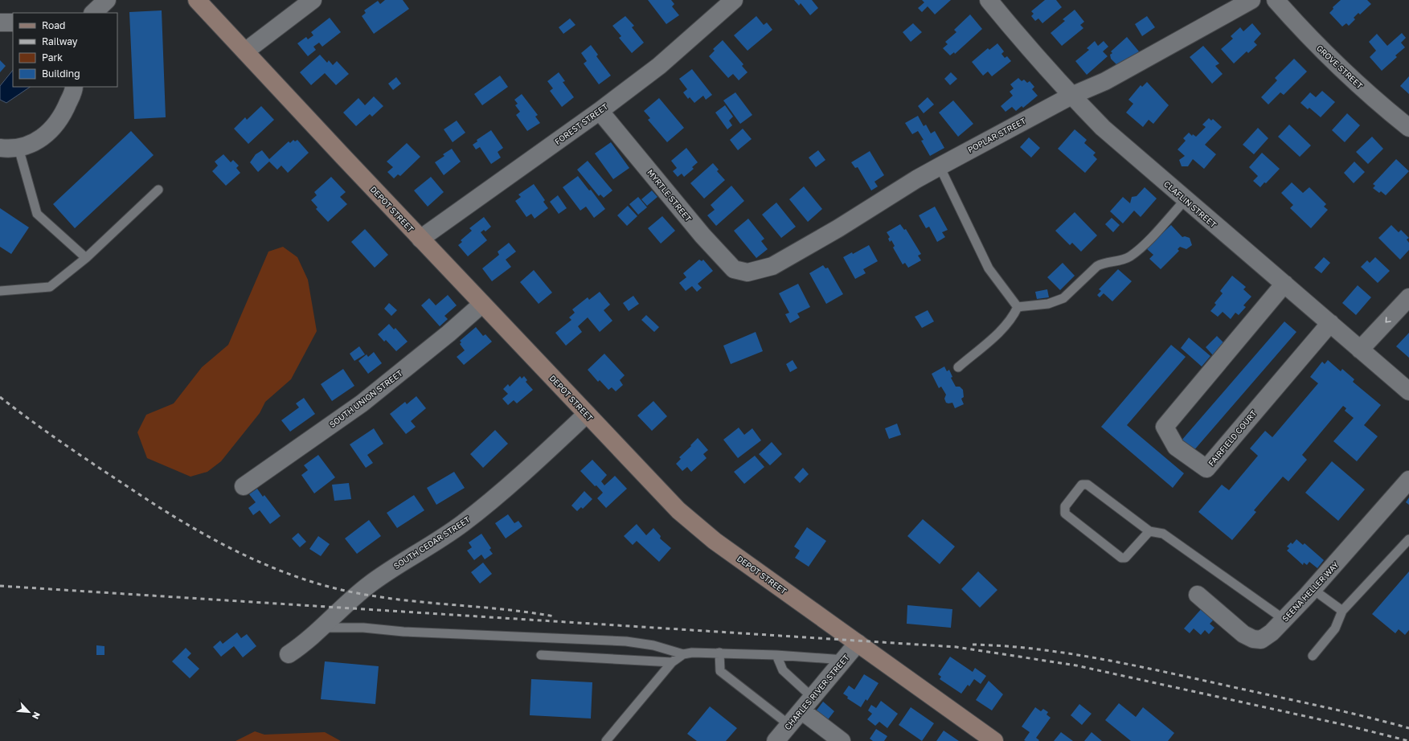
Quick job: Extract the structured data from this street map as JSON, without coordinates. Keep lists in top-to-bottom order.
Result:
{
  "streets": {
    "main road": ["DEPOT STREET"],
    "street": [
      "GROVE STREET",
      "FOREST STREET",
      "POPLAR STREET",
      "MYRTLE STREET",
      "CLAFLIN STREET",
      "SOUTH UNION STREET",
      "FAIRFIELD COURT",
      "SOUTH CEDAR STREET",
      "SEENA HELLER WAY",
      "CHARLES RIVER STREET"
    ]
  },
  "crossings": [
    ["FOREST STREET", "MYRTLE STREET"],
    ["FOREST STREET", "DEPOT STREET"],
    ["POPLAR STREET", "MYRTLE STREET"],
    ["POPLAR STREET", "CLAFLIN STREET"],
    ["CLAFLIN STREET", "FAIRFIELD COURT"],
    ["DEPOT STREET", "SOUTH UNION STREET"],
    ["DEPOT STREET", "SOUTH CEDAR STREET"],
    ["DEPOT STREET", "CHARLES RIVER STREET"]
  ],
  "legend": [
    "Road",
    "Railway",
    "Park",
    "Building"
  ],
  "north": "bottom right"
}
